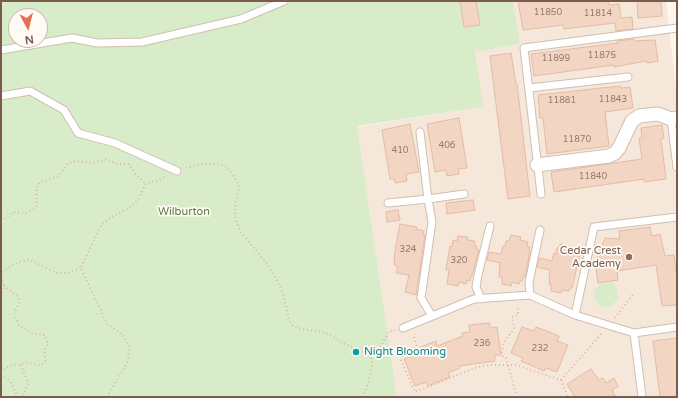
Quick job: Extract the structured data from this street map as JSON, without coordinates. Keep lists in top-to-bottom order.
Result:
{
  "parks": ["Wilburton"],
  "places": ["Cedar Crest Academy", "Night Blooming"],
  "house_numbers": [
    "11850",
    "11814",
    "11875",
    "11899",
    "11843",
    "11881",
    "11870",
    "406",
    "410",
    "11840",
    "324",
    "320",
    "236",
    "232"
  ],
  "north": "bottom"
}
